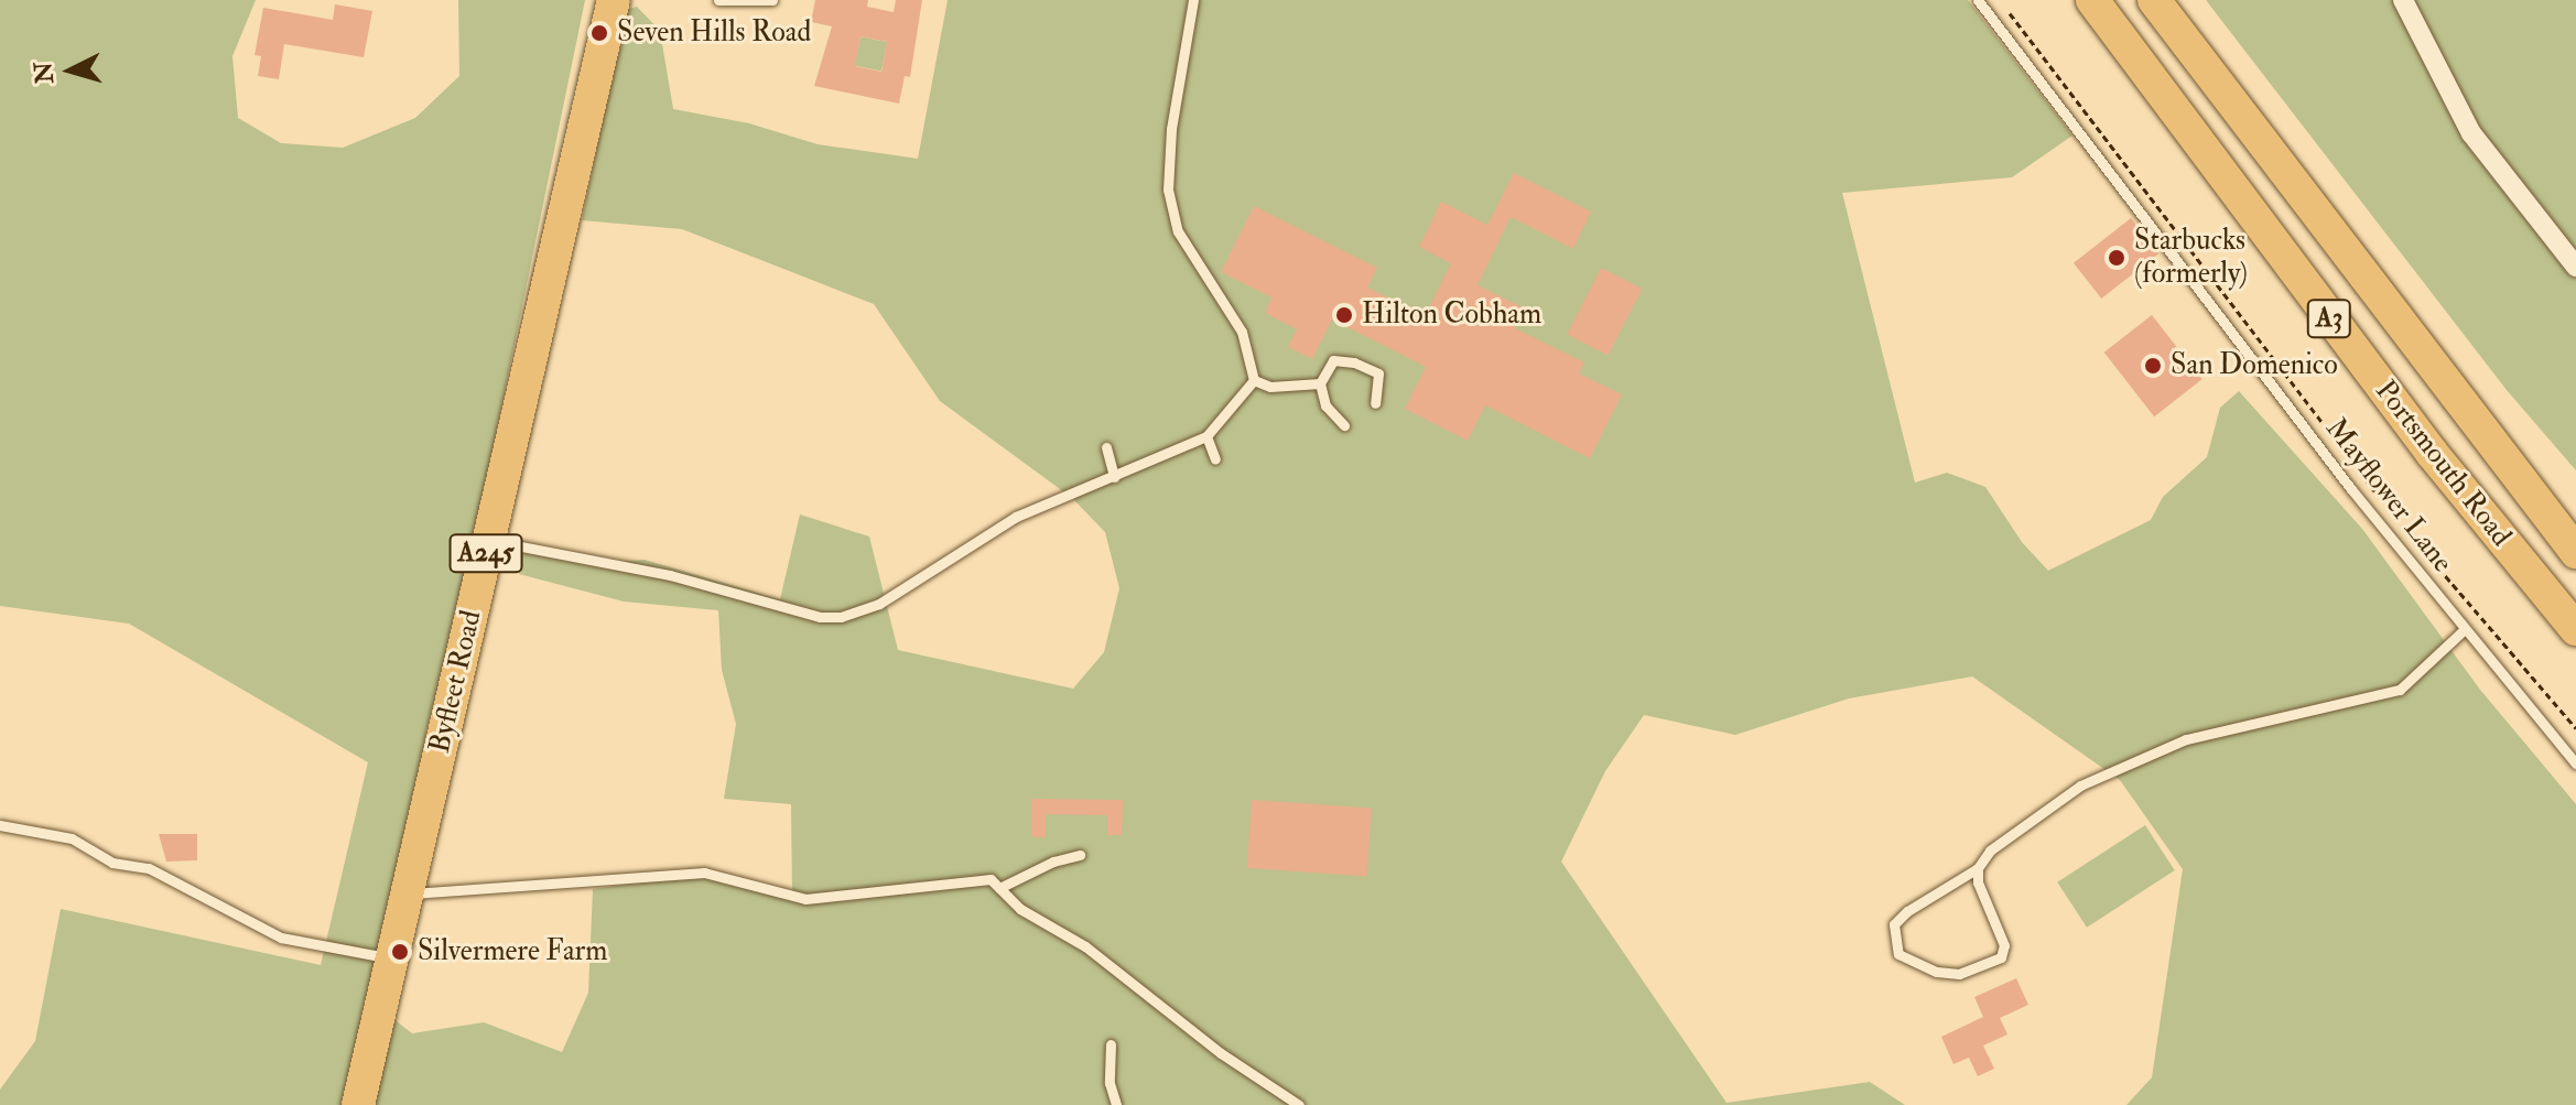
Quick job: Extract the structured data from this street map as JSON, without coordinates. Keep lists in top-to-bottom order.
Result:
{
  "streets": {
    "main road": [
      "A3",
      "Portsmouth Road",
      "A245",
      "Byfleet Road"
    ],
    "lane": ["Mayflower Lane"]
  },
  "places": [
    "Seven Hills Road",
    "Starbucks (formerly)",
    "Hilton Cobham",
    "San Domenico",
    "Silvermere Farm"
  ],
  "north": "left"
}
